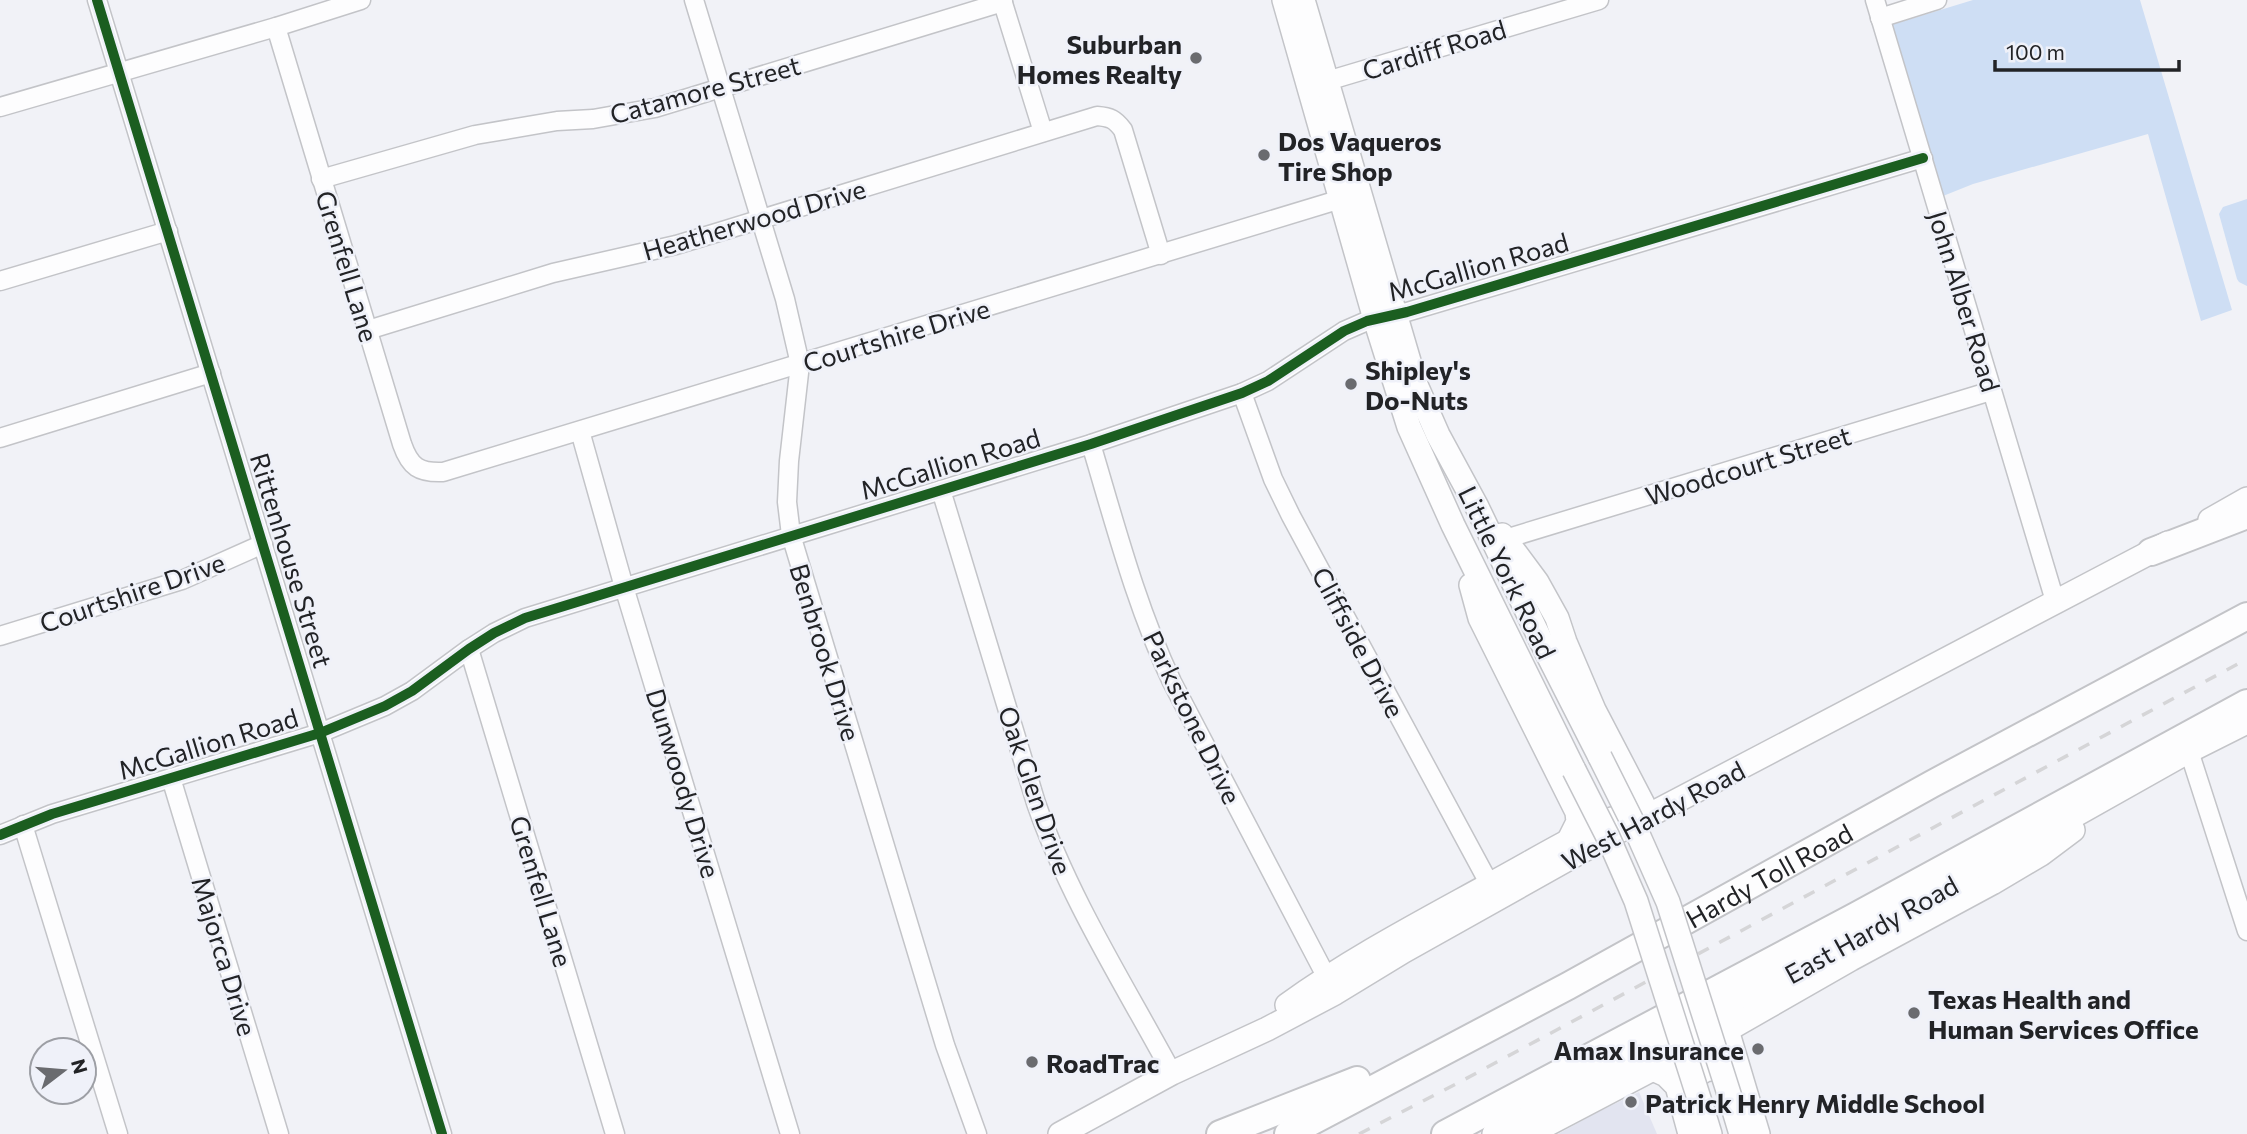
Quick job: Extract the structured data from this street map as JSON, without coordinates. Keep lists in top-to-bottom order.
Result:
{
  "streets": {
    "highway": ["Hardy Toll Road"],
    "main road": ["Little York Road", "West Hardy Road", "East Hardy Road"],
    "street": [
      "Cardiff Road",
      "Catamore Street",
      "Heatherwood Drive",
      "Grenfell Lane",
      "McGallion Road",
      "John Alber Road",
      "Courtshire Drive",
      "Woodcourt Street",
      "Rittenhouse Street",
      "Cliffside Drive",
      "Benbrook Drive",
      "Parkstone Drive",
      "Dunwoody Drive",
      "Oak Glen Drive",
      "Majorca Drive"
    ]
  },
  "crossings": [
    ["Cardiff Road", "Little York Road"],
    ["Catamore Street", "Grenfell Lane"],
    ["Catamore Street", "Benbrook Drive"],
    ["Heatherwood Drive", "Grenfell Lane"],
    ["Heatherwood Drive", "Courtshire Drive"],
    ["Heatherwood Drive", "Benbrook Drive"],
    ["Grenfell Lane", "McGallion Road"],
    ["Grenfell Lane", "Courtshire Drive"],
    ["McGallion Road", "John Alber Road"],
    ["McGallion Road", "Rittenhouse Street"],
    ["McGallion Road", "Little York Road"],
    ["McGallion Road", "Cliffside Drive"],
    ["McGallion Road", "Benbrook Drive"],
    ["McGallion Road", "Parkstone Drive"],
    ["McGallion Road", "Dunwoody Drive"],
    ["McGallion Road", "Oak Glen Drive"],
    ["McGallion Road", "Majorca Drive"],
    ["John Alber Road", "Woodcourt Street"],
    ["John Alber Road", "West Hardy Road"],
    ["Courtshire Drive", "Rittenhouse Street"],
    ["Courtshire Drive", "Little York Road"],
    ["Courtshire Drive", "Benbrook Drive"],
    ["Courtshire Drive", "Dunwoody Drive"],
    ["Little York Road", "West Hardy Road"],
    ["Little York Road", "East Hardy Road"],
    ["Oak Glen Drive", "West Hardy Road"]
  ],
  "places": [
    "Suburban Homes Realty",
    "Dos Vaqueros Tire Shop",
    "Shipley's Do-Nuts",
    "Texas Health and Human Services Office",
    "Amax Insurance",
    "RoadTrac",
    "Patrick Henry Middle School"
  ],
  "scale_bar": "100 m",
  "north": "right"
}
